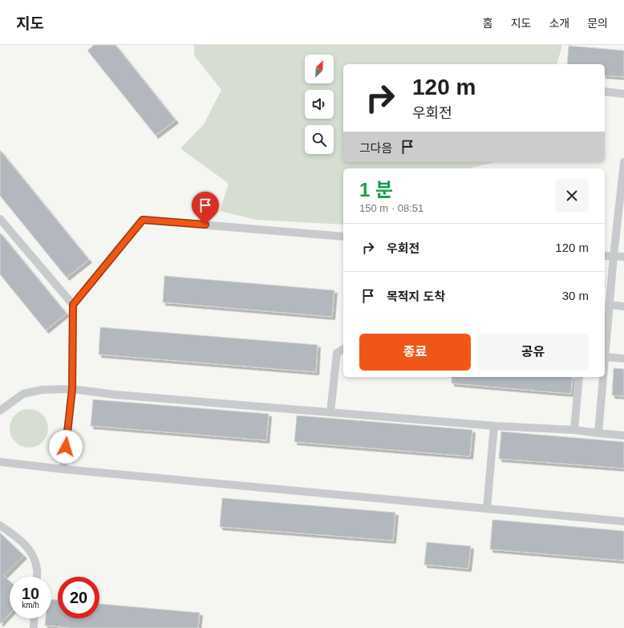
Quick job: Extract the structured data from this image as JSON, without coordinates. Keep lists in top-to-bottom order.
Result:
{
  "north": "top right",
  "page": {
    "header": "지도",
    "nav": [
      "홈",
      "지도",
      "소개",
      "문의"
    ],
    "turn": ["120 m", "우회전"],
    "then": "그다음",
    "heading": ["1 분", "150 m · 08:51"],
    "list": [
      {
        "name": "우회전",
        "value": "120 m"
      },
      {
        "name": "목적지 도착",
        "value": "30 m"
      }
    ],
    "buttons": ["종료", "공유"],
    "speed": "10 km/h",
    "limit": "20"
  }
}
